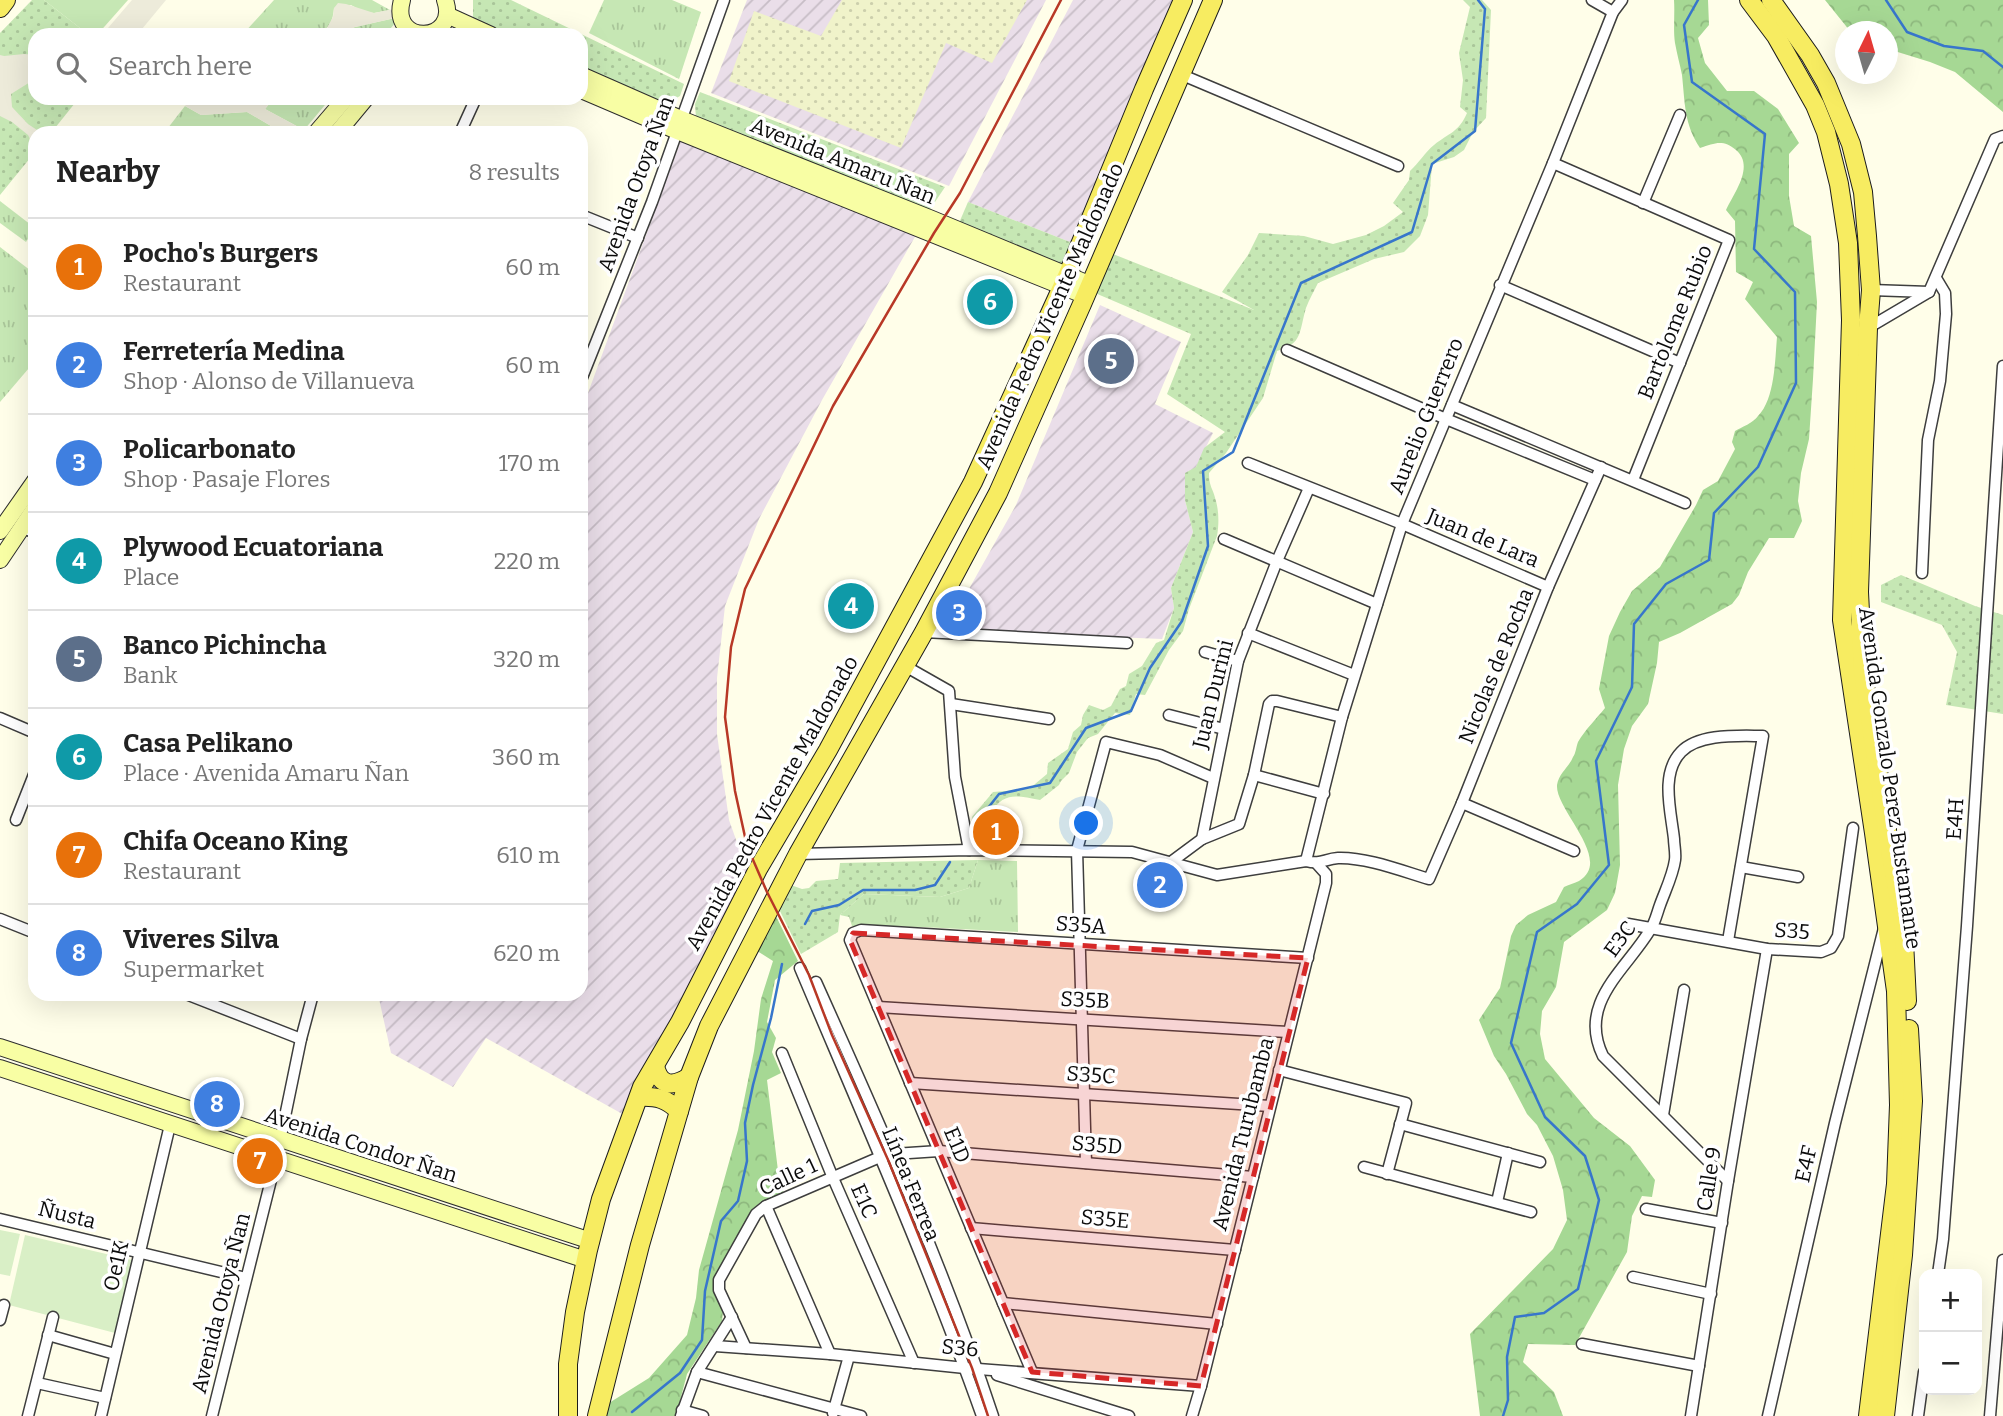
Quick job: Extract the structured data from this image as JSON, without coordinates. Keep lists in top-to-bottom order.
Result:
{
  "streets": {
    "main road": [
      "Avenida Amaru Ñan",
      "Avenida Pedro Vicente Maldonado",
      "Avenida Gonzalo Perez Bustamante",
      "Avenida Condor Ñan"
    ],
    "street": [
      "Avenida Otoya Ñan",
      "Bartolome Rubio",
      "Aurelio Guerrero",
      "Juan de Lara",
      "Nicolas de Rocha",
      "Juan Durini",
      "E4H",
      "S35A",
      "S35",
      "E3C",
      "S35B",
      "S35C",
      "Avenida Turubamba",
      "E1D",
      "S35D",
      "E4F",
      "Calle 1",
      "Calle 9",
      "Línea Ferrea",
      "E1C",
      "Ñusta",
      "S35E",
      "Oe1K",
      "S36"
    ]
  },
  "crossings": [
    ["Avenida Amaru Ñan", "Avenida Otoya Ñan"],
    ["Avenida Amaru Ñan", "Avenida Pedro Vicente Maldonado"],
    ["Avenida Otoya Ñan", "Avenida Condor Ñan"],
    ["Avenida Otoya Ñan", "Ñusta"],
    ["Avenida Pedro Vicente Maldonado", "Avenida Condor Ñan"],
    ["Bartolome Rubio", "Aurelio Guerrero"],
    ["Aurelio Guerrero", "Juan de Lara"],
    ["Aurelio Guerrero", "Nicolas de Rocha"],
    ["Aurelio Guerrero", "Avenida Turubamba"],
    ["Juan de Lara", "Nicolas de Rocha"],
    ["Juan de Lara", "Juan Durini"],
    ["Nicolas de Rocha", "Avenida Turubamba"],
    ["Avenida Gonzalo Perez Bustamante", "E4F"],
    ["S35A", "Avenida Turubamba"],
    ["S35A", "E1D"],
    ["S35", "E3C"],
    ["S35", "Calle 9"],
    ["E3C", "Calle 9"],
    ["S35B", "Avenida Turubamba"],
    ["S35B", "E1D"],
    ["S35C", "Avenida Turubamba"],
    ["S35C", "E1D"],
    ["Avenida Turubamba", "S35D"],
    ["Avenida Turubamba", "S35E"],
    ["Avenida Turubamba", "S36"],
    ["Avenida Condor Ñan", "Oe1K"],
    ["E1D", "S35D"],
    ["E1D", "Calle 1"],
    ["E1D", "S35E"],
    ["E1D", "S36"],
    ["S35D", "Calle 1"],
    ["Calle 1", "Línea Ferrea"],
    ["Calle 1", "E1C"],
    ["Calle 1", "S36"],
    ["Línea Ferrea", "S36"],
    ["E1C", "S36"],
    ["Ñusta", "Oe1K"]
  ],
  "north": "top",
  "page": {
    "search": "Search here",
    "heading": ["Nearby", "8 results"],
    "list": [
      {
        "mark": "1",
        "name": "Pocho's Burgers",
        "note": "Restaurant",
        "value": "60 m"
      },
      {
        "mark": "2",
        "name": "Ferretería Medina",
        "note": "Shop · Alonso de Villanueva",
        "value": "60 m"
      },
      {
        "mark": "3",
        "name": "Policarbonato",
        "note": "Shop · Pasaje Flores",
        "value": "170 m"
      },
      {
        "mark": "4",
        "name": "Plywood Ecuatoriana",
        "note": "Place",
        "value": "220 m"
      },
      {
        "mark": "5",
        "name": "Banco Pichincha",
        "note": "Bank",
        "value": "320 m"
      },
      {
        "mark": "6",
        "name": "Casa Pelikano",
        "note": "Place · Avenida Amaru Ñan",
        "value": "360 m"
      },
      {
        "mark": "7",
        "name": "Chifa Oceano King",
        "note": "Restaurant",
        "value": "610 m"
      },
      {
        "mark": "8",
        "name": "Viveres Silva",
        "note": "Supermarket",
        "value": "620 m"
      }
    ],
    "pins": [
      "6",
      "5",
      "4",
      "3",
      "1",
      "2",
      "8",
      "7"
    ],
    "map_buttons": ["+", "−"]
  }
}
